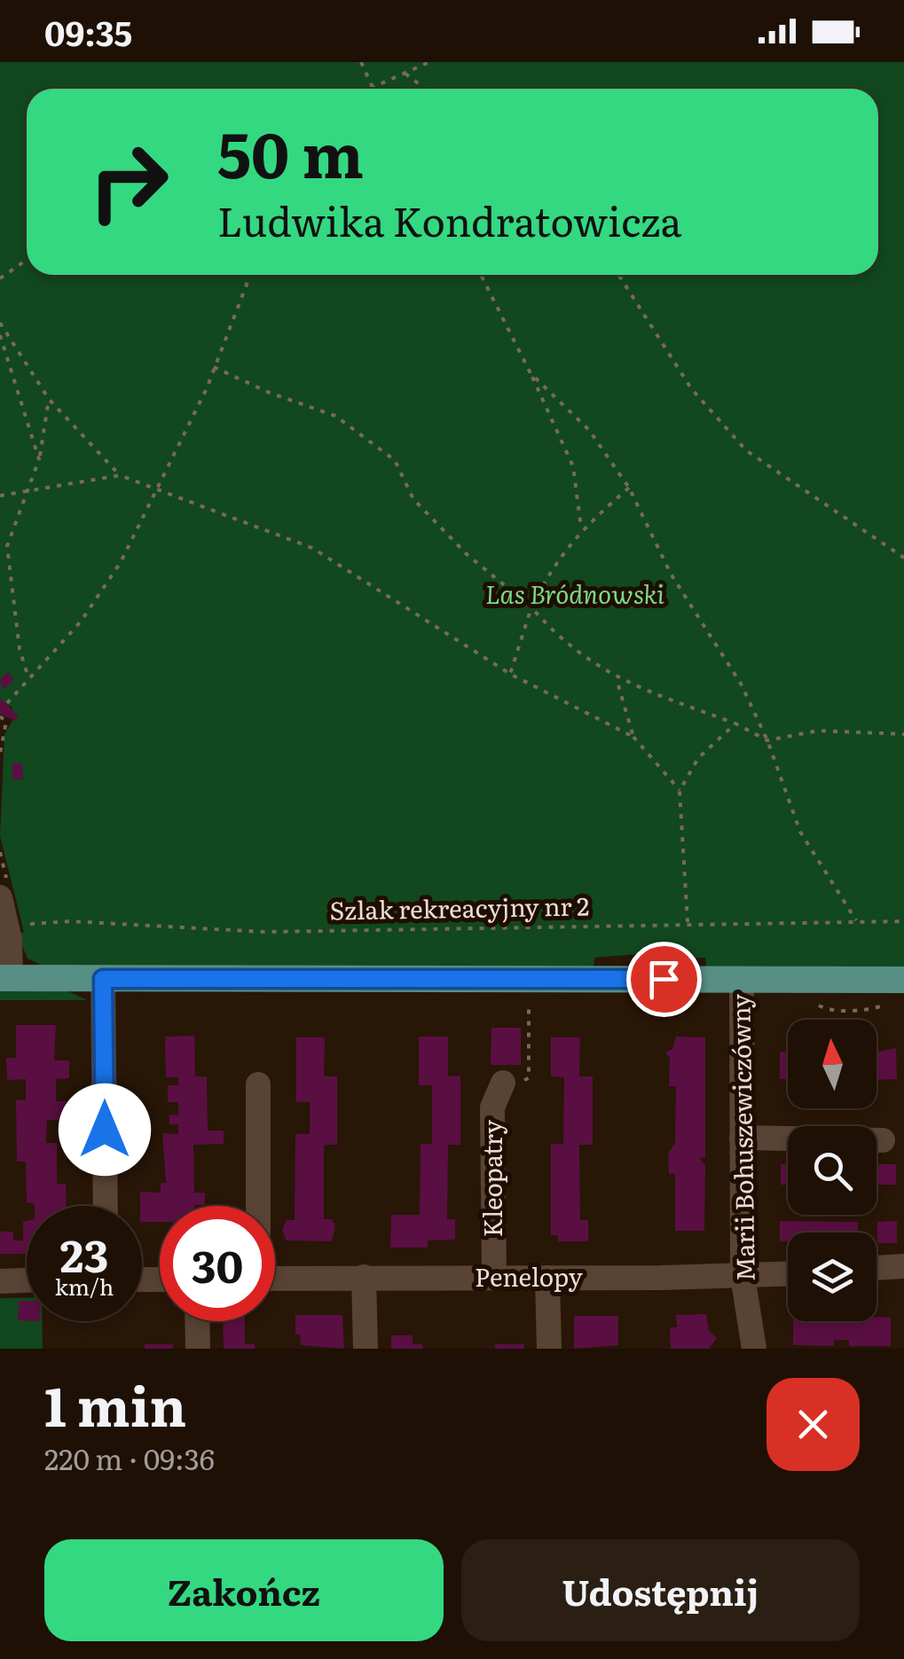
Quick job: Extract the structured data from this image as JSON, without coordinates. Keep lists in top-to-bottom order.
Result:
{
  "streets": {
    "street": ["Marii Bohuszewiczówny", "Kleopatry", "Penelopy"],
    "path": ["Szlak rekreacyjny nr 2"]
  },
  "crossings": [
    ["Marii Bohuszewiczówny", "Penelopy"],
    ["Kleopatry", "Penelopy"]
  ],
  "parks": ["Las Bródnowski"],
  "north": "top",
  "page": {
    "status": "09:35",
    "turn": ["50 m", "Ludwika Kondratowicza"],
    "speed": "23 km/h",
    "limit": "30",
    "heading": ["1 min", "220 m · 09:36"],
    "buttons": ["Zakończ", "Udostępnij"]
  }
}
